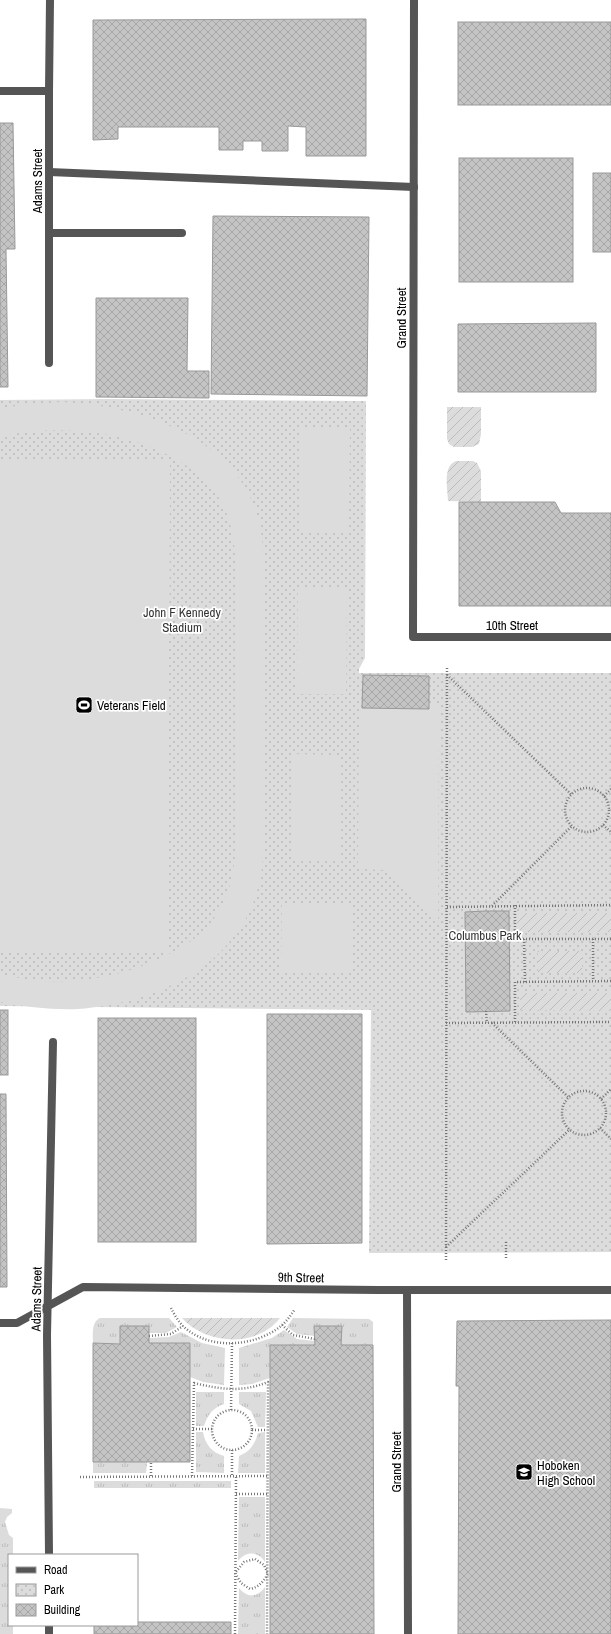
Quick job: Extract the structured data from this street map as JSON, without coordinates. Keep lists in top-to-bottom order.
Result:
{
  "streets": {
    "street": [
      "Adams Street",
      "Grand Street",
      "10th Street",
      "9th Street"
    ]
  },
  "crossings": [
    ["Adams Street", "9th Street"],
    ["Grand Street", "10th Street"],
    ["Grand Street", "9th Street"]
  ],
  "parks": ["John F Kennedy Stadium", "Columbus Park"],
  "places": {
    "sports": ["Veterans Field"],
    "school or university": ["Hoboken High School"]
  },
  "legend": ["Road", "Park", "Building"]
}
